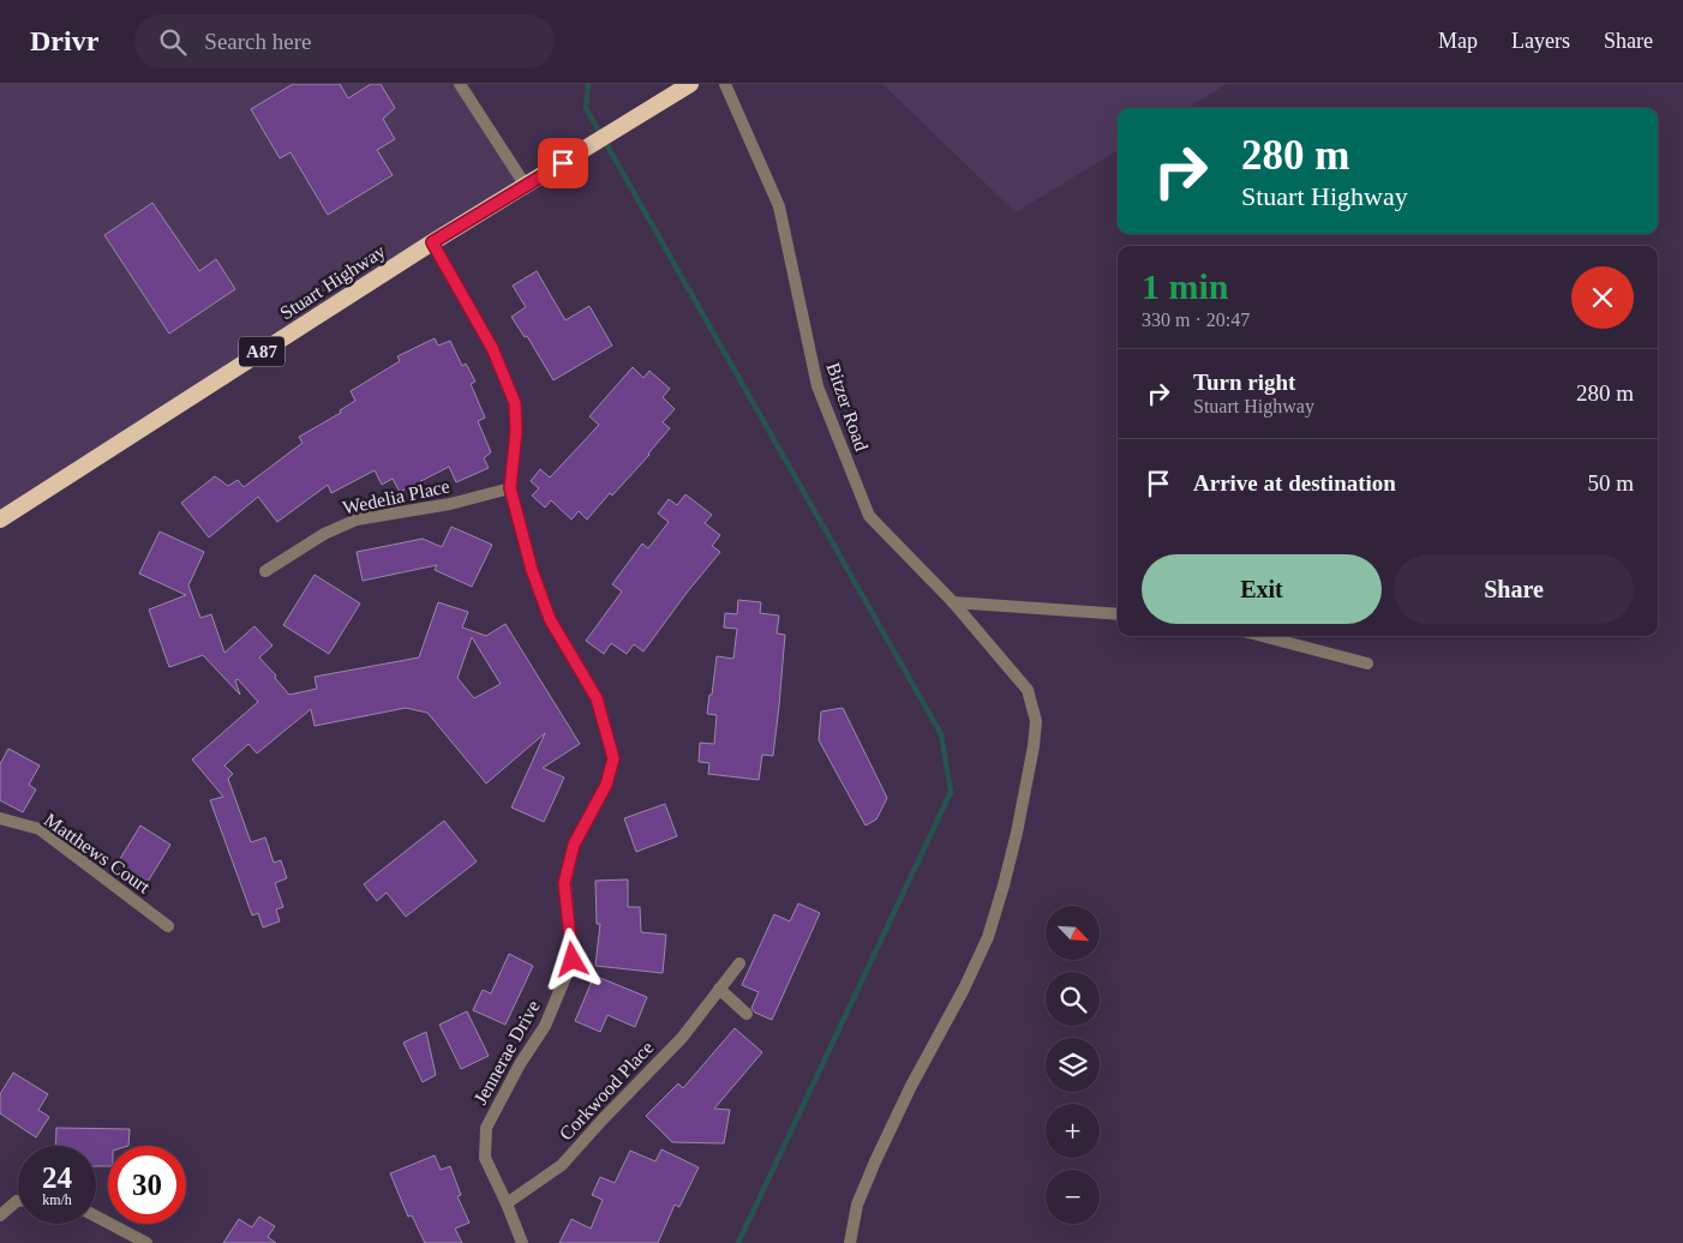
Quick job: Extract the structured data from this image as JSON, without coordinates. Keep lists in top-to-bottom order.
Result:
{
  "streets": {
    "highway": ["Stuart Highway", "A87"],
    "street": [
      "Bitzer Road",
      "Wedelia Place",
      "Matthews Court",
      "Jennerae Drive",
      "Corkwood Place"
    ]
  },
  "crossings": [
    ["Stuart Highway", "Jennerae Drive"],
    ["Wedelia Place", "Jennerae Drive"],
    ["Jennerae Drive", "Corkwood Place"]
  ],
  "north": "bottom right",
  "page": {
    "header": "Drivr",
    "search": "Search here",
    "nav": ["Map", "Layers", "Share"],
    "turn": ["280 m", "Stuart Highway"],
    "heading": ["1 min", "330 m · 20:47"],
    "list": [
      {
        "name": "Turn right",
        "note": "Stuart Highway",
        "value": "280 m"
      },
      {
        "name": "Arrive at destination",
        "value": "50 m"
      }
    ],
    "buttons": ["Exit", "Share"],
    "map_buttons": ["+", "−"],
    "speed": "24 km/h",
    "limit": "30"
  }
}
